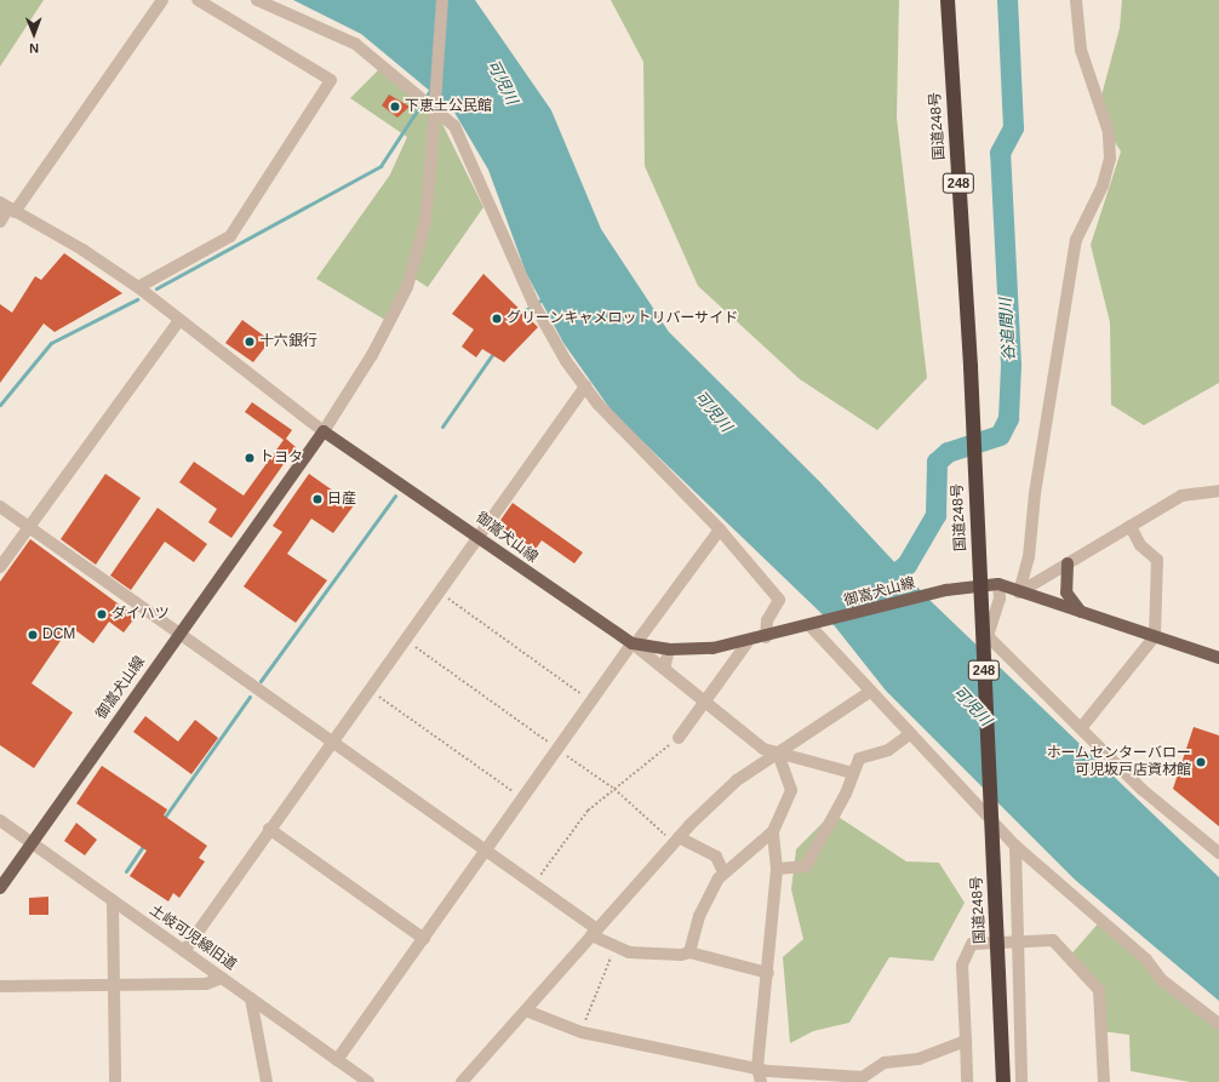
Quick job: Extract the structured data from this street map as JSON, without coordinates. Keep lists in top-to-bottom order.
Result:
{
  "streets": {
    "highway": ["国道248号", "248"],
    "main road": ["御嵩犬山線"],
    "street": ["土岐可児線旧道"]
  },
  "crossings": [
    ["御嵩犬山線", "土岐可児線旧道"]
  ],
  "water": ["可児川", "谷追間川"],
  "places": [
    "下恵土公民館",
    "グリーンキャメロットリバーサイド",
    "十六銀行",
    "トヨタ",
    "日産",
    "ダイハツ",
    "DCM",
    "ホームセンターバロー 可児坂戸店資材館"
  ],
  "north": "bottom"
}
